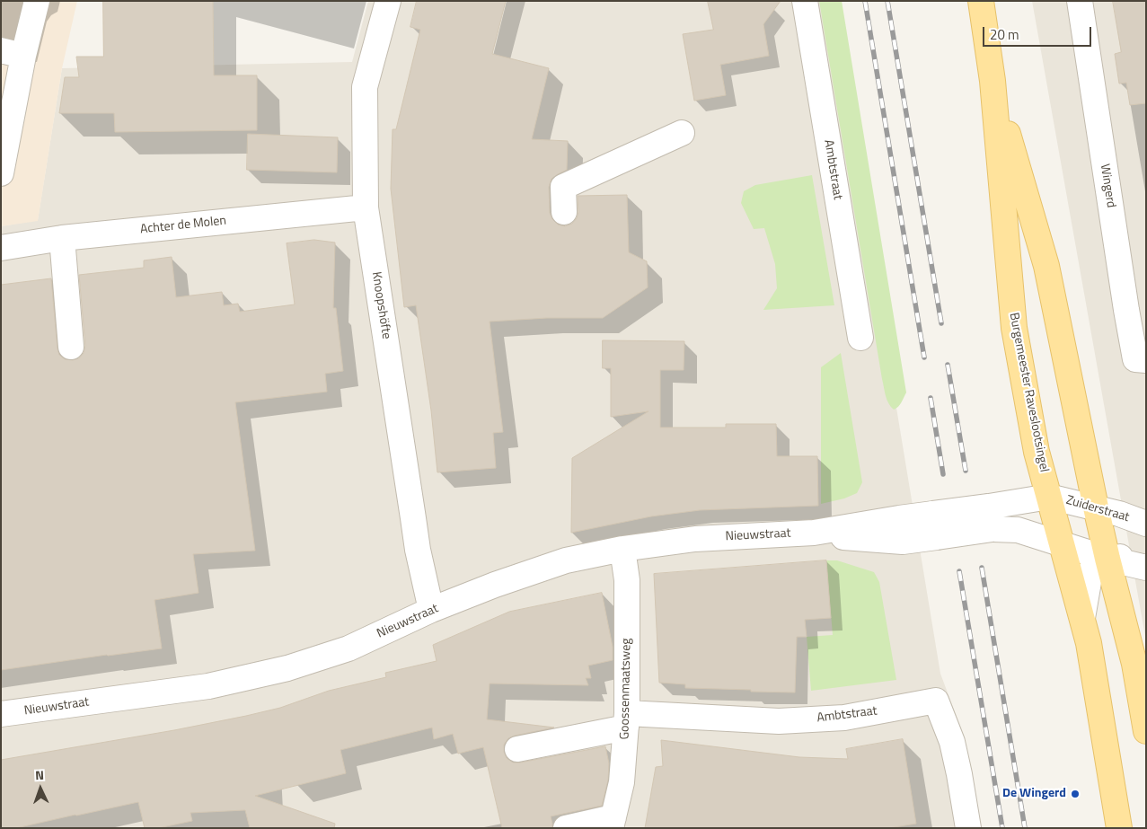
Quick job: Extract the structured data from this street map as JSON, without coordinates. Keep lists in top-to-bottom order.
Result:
{
  "streets": {
    "main road": ["Burgemeester Raveslootsingel"],
    "street": [
      "Ambtstraat",
      "Wingerd",
      "Achter de Molen",
      "Knoopshöfte",
      "Zuiderstraat",
      "Nieuwstraat",
      "Goossenmaatsweg"
    ]
  },
  "crossings": [
    ["Ambtstraat", "Goossenmaatsweg"],
    ["Achter de Molen", "Knoopshöfte"],
    ["Knoopshöfte", "Nieuwstraat"],
    ["Burgemeester Raveslootsingel", "Zuiderstraat"],
    ["Burgemeester Raveslootsingel", "Nieuwstraat"],
    ["Zuiderstraat", "Nieuwstraat"],
    ["Nieuwstraat", "Goossenmaatsweg"]
  ],
  "places": ["De Wingerd"],
  "scale_bar": "20 m",
  "north": "top"
}
